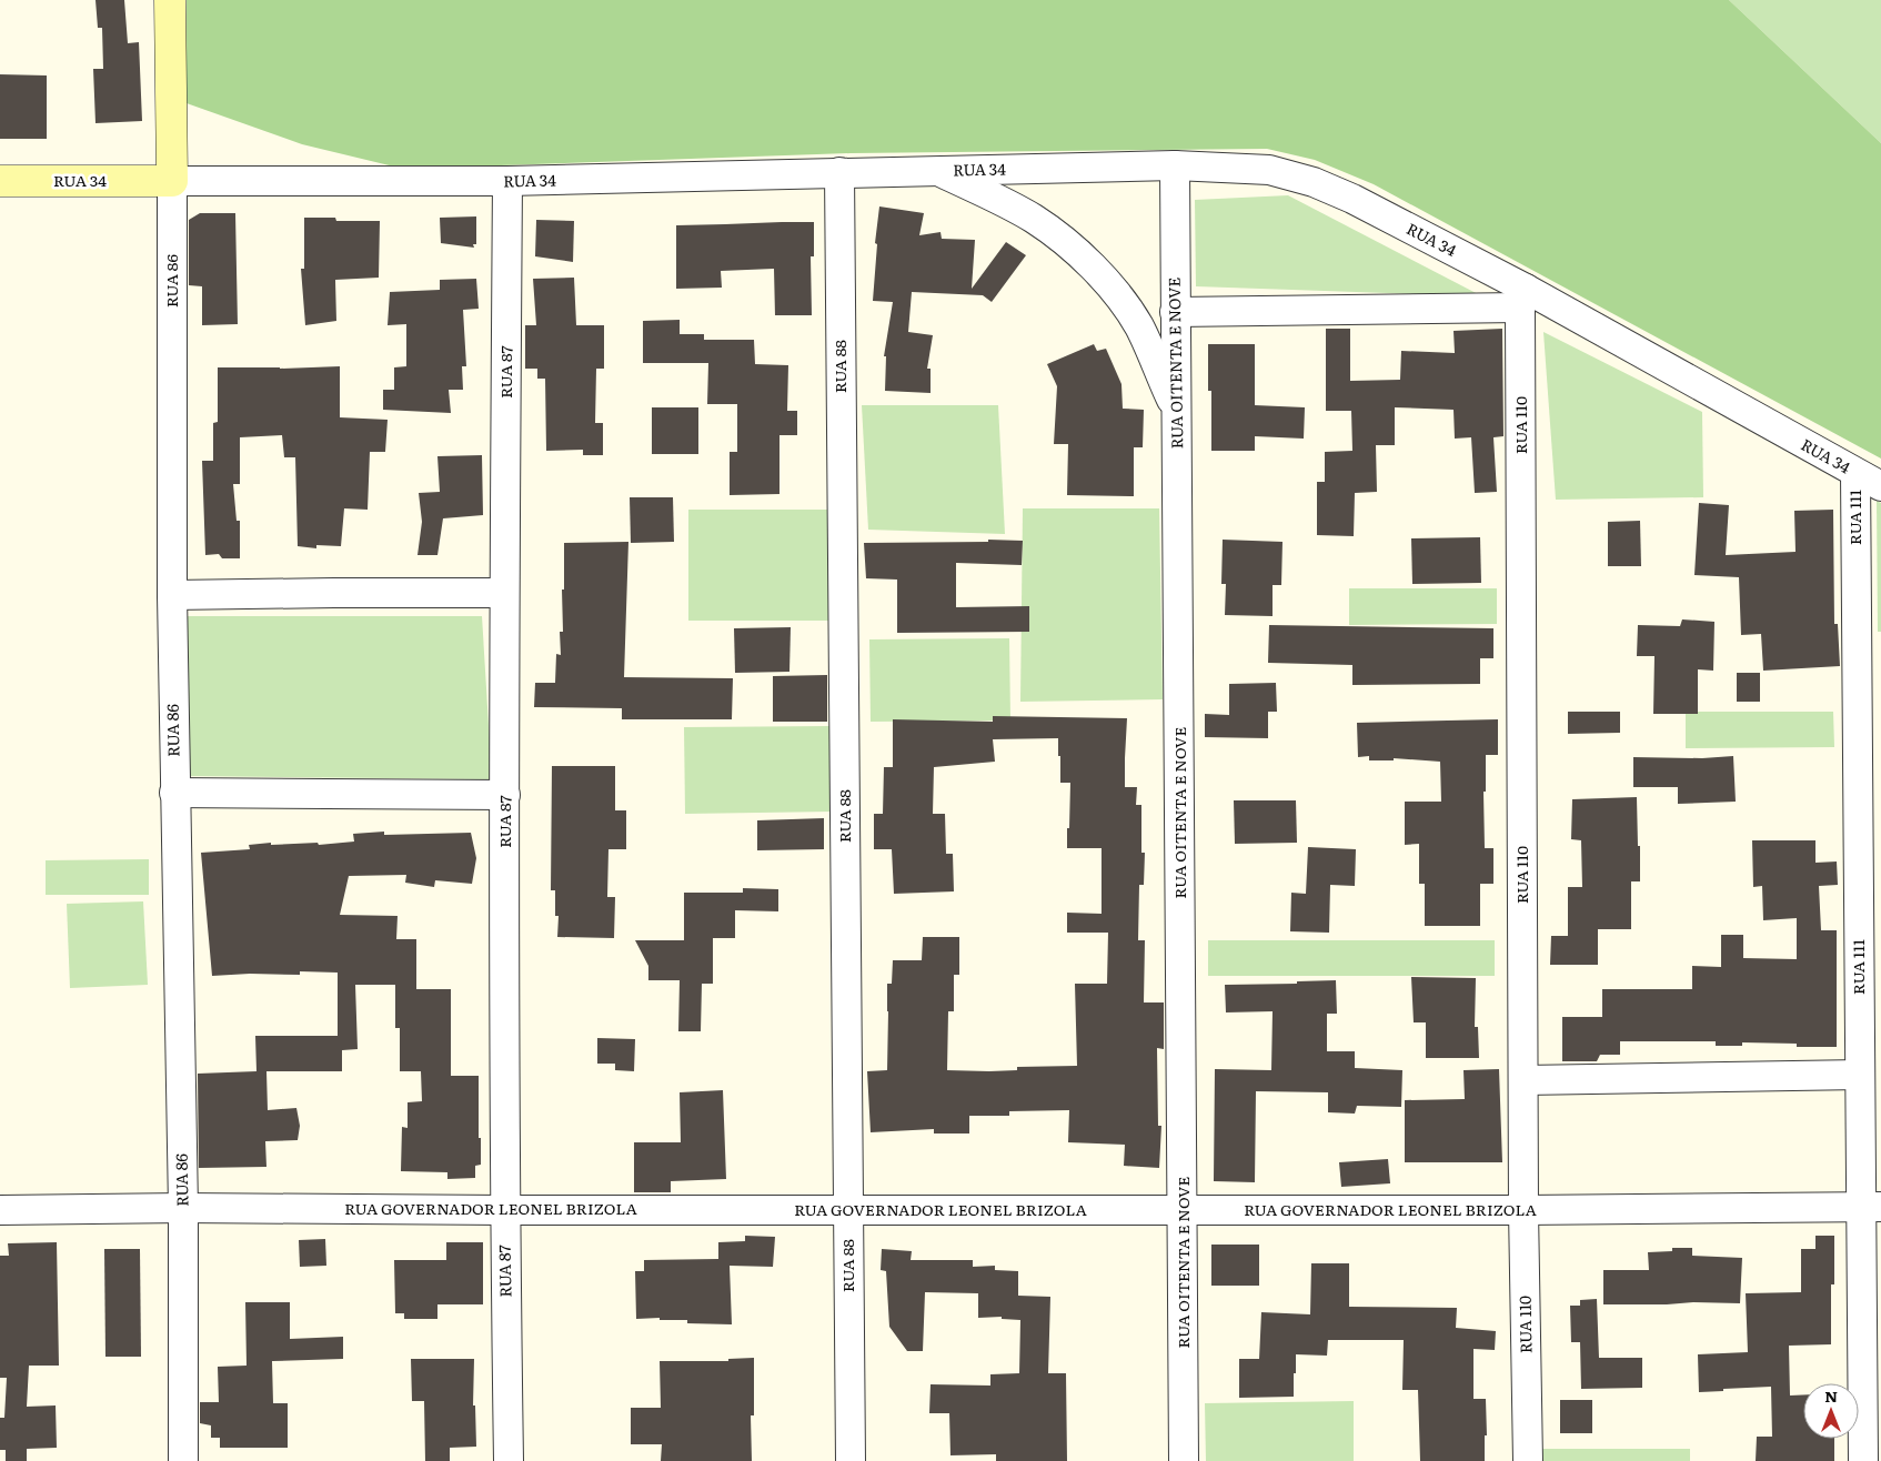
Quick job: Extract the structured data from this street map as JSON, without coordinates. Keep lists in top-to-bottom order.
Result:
{
  "streets": {
    "street": [
      "RUA 34",
      "RUA 86",
      "RUA OITENTA E NOVE",
      "RUA 88",
      "RUA 87",
      "RUA 110",
      "RUA 111",
      "RUA GOVERNADOR LEONEL BRIZOLA"
    ]
  },
  "crossings": [
    ["RUA 34", "RUA 86"],
    ["RUA 34", "RUA OITENTA E NOVE"],
    ["RUA 34", "RUA 88"],
    ["RUA 34", "RUA 87"],
    ["RUA 34", "RUA 110"],
    ["RUA 34", "RUA 111"],
    ["RUA 86", "RUA GOVERNADOR LEONEL BRIZOLA"],
    ["RUA OITENTA E NOVE", "RUA GOVERNADOR LEONEL BRIZOLA"],
    ["RUA 88", "RUA GOVERNADOR LEONEL BRIZOLA"],
    ["RUA 87", "RUA GOVERNADOR LEONEL BRIZOLA"],
    ["RUA 110", "RUA GOVERNADOR LEONEL BRIZOLA"],
    ["RUA 111", "RUA GOVERNADOR LEONEL BRIZOLA"]
  ],
  "north": "top"
}
